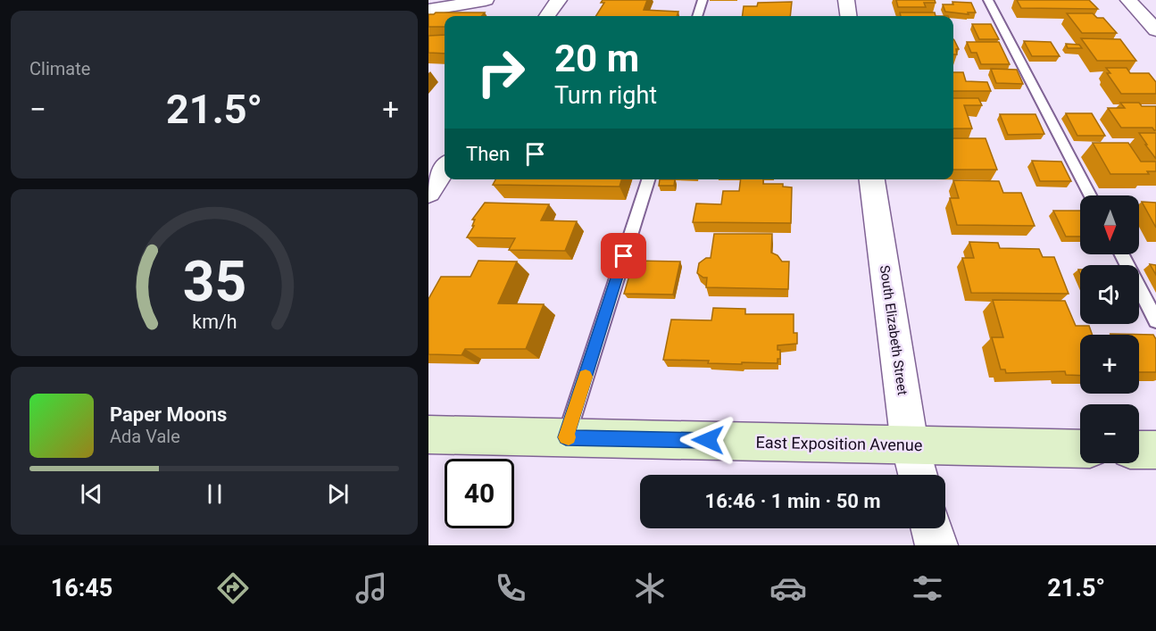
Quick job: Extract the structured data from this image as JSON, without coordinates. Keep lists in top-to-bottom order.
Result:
{
  "streets": {
    "street": ["South Elizabeth Street", "East Exposition Avenue"]
  },
  "crossings": [
    ["South Elizabeth Street", "East Exposition Avenue"]
  ],
  "north": "bottom",
  "page": {
    "tile": "Climate",
    "turn": ["20 m", "Turn right"],
    "heat": ["−", "21.5°", "+"],
    "then": "Then",
    "map_buttons": ["+", "−"],
    "song": ["Paper Moons", "Ada Vale"],
    "limit": "40",
    "trip": "16:46 · 1 min · 50 m",
    "tabs": ["16:45", "21.5°"],
    "gauge": ["35", "km/h"]
  }
}
